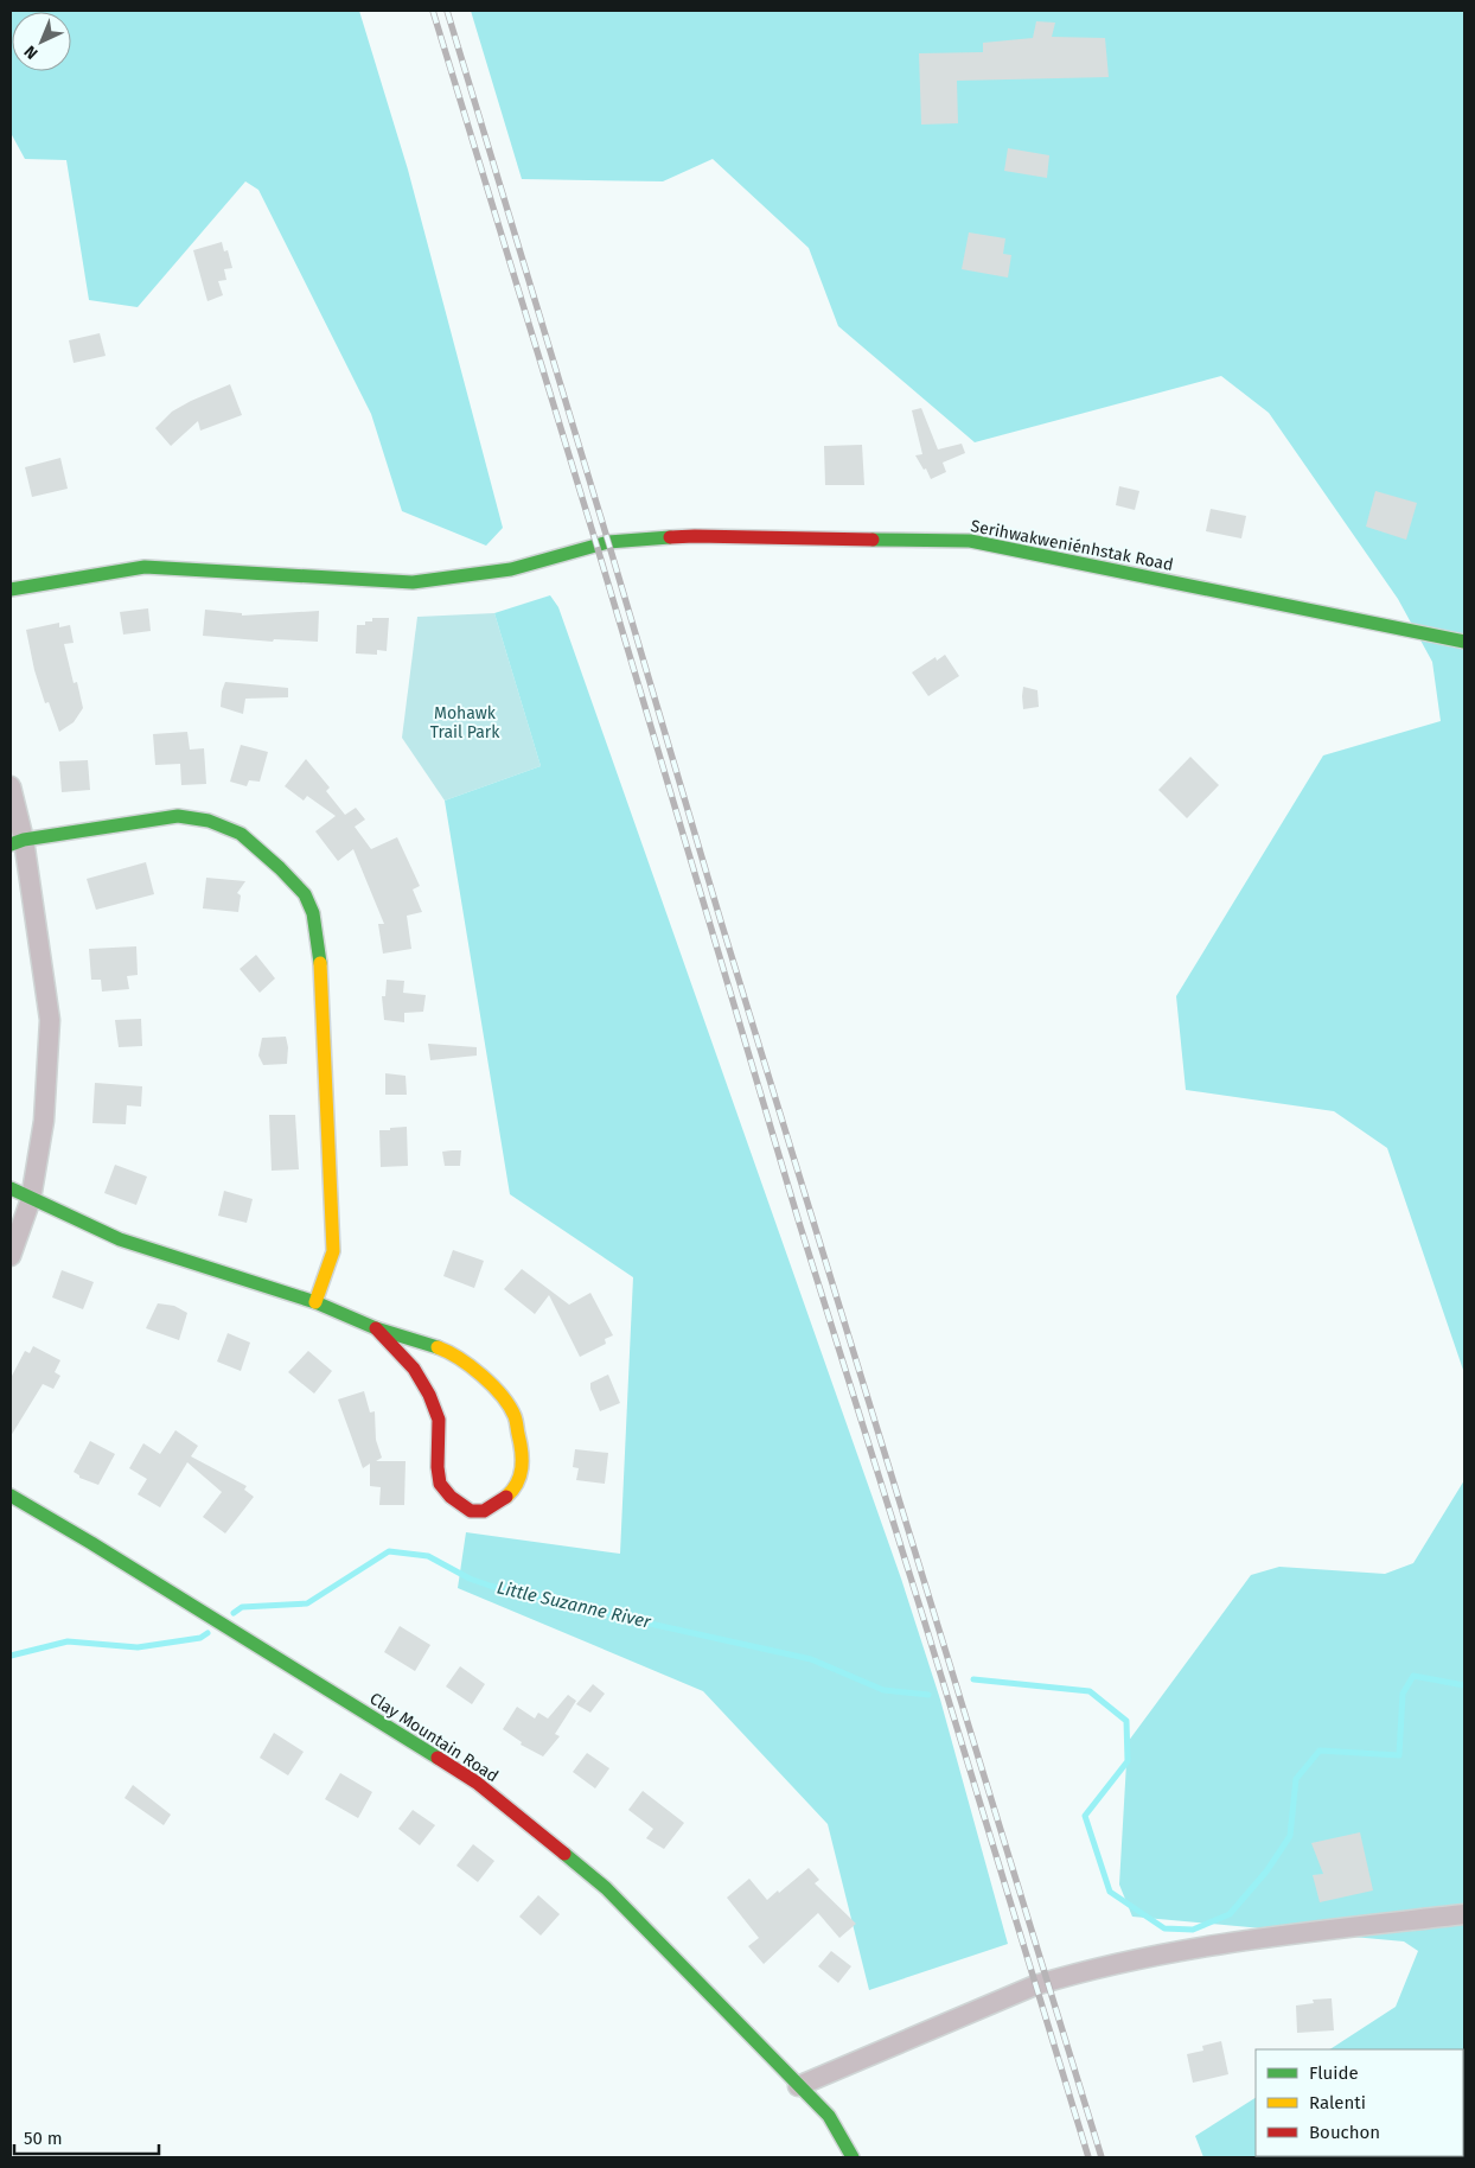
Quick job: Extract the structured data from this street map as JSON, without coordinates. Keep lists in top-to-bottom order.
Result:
{
  "streets": {
    "street": ["Serihwakweniénhstak Road", "Clay Mountain Road"]
  },
  "water": ["Little Suzanne River"],
  "parks": ["Mohawk Trail Park"],
  "legend": ["Fluide", "Ralenti", "Bouchon"],
  "scale_bar": "50 m",
  "north": "bottom left"
}
